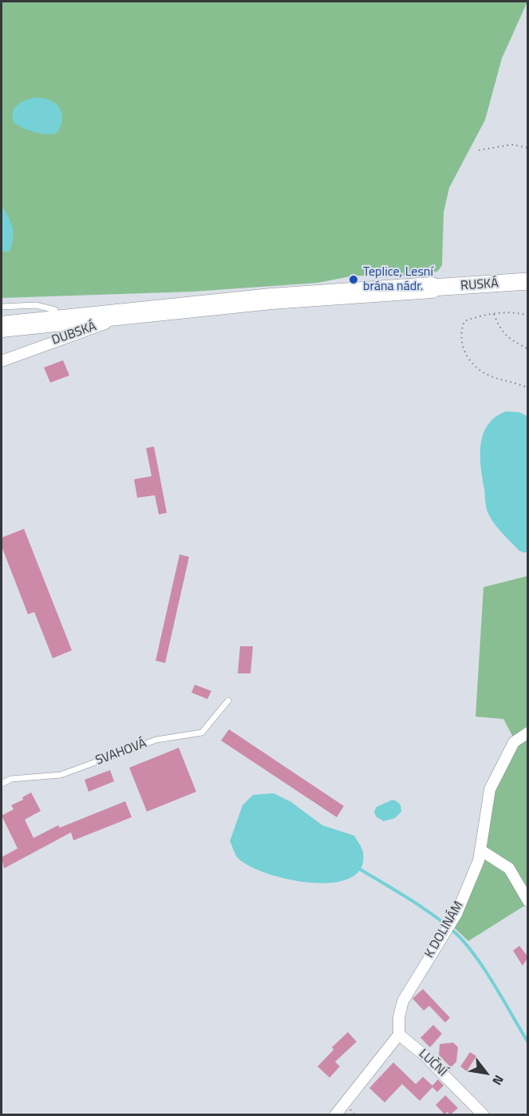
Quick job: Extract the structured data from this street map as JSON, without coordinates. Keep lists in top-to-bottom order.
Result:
{
  "streets": {
    "main road": ["RUSKÁ"],
    "street": ["DUBSKÁ", "K DOLINÁM", "LUČNÍ"],
    "lane": ["SVAHOVÁ"]
  },
  "crossings": [
    ["K DOLINÁM", "LUČNÍ"]
  ],
  "places": ["Teplice, Lesní brána nádr."],
  "north": "bottom right"
}
